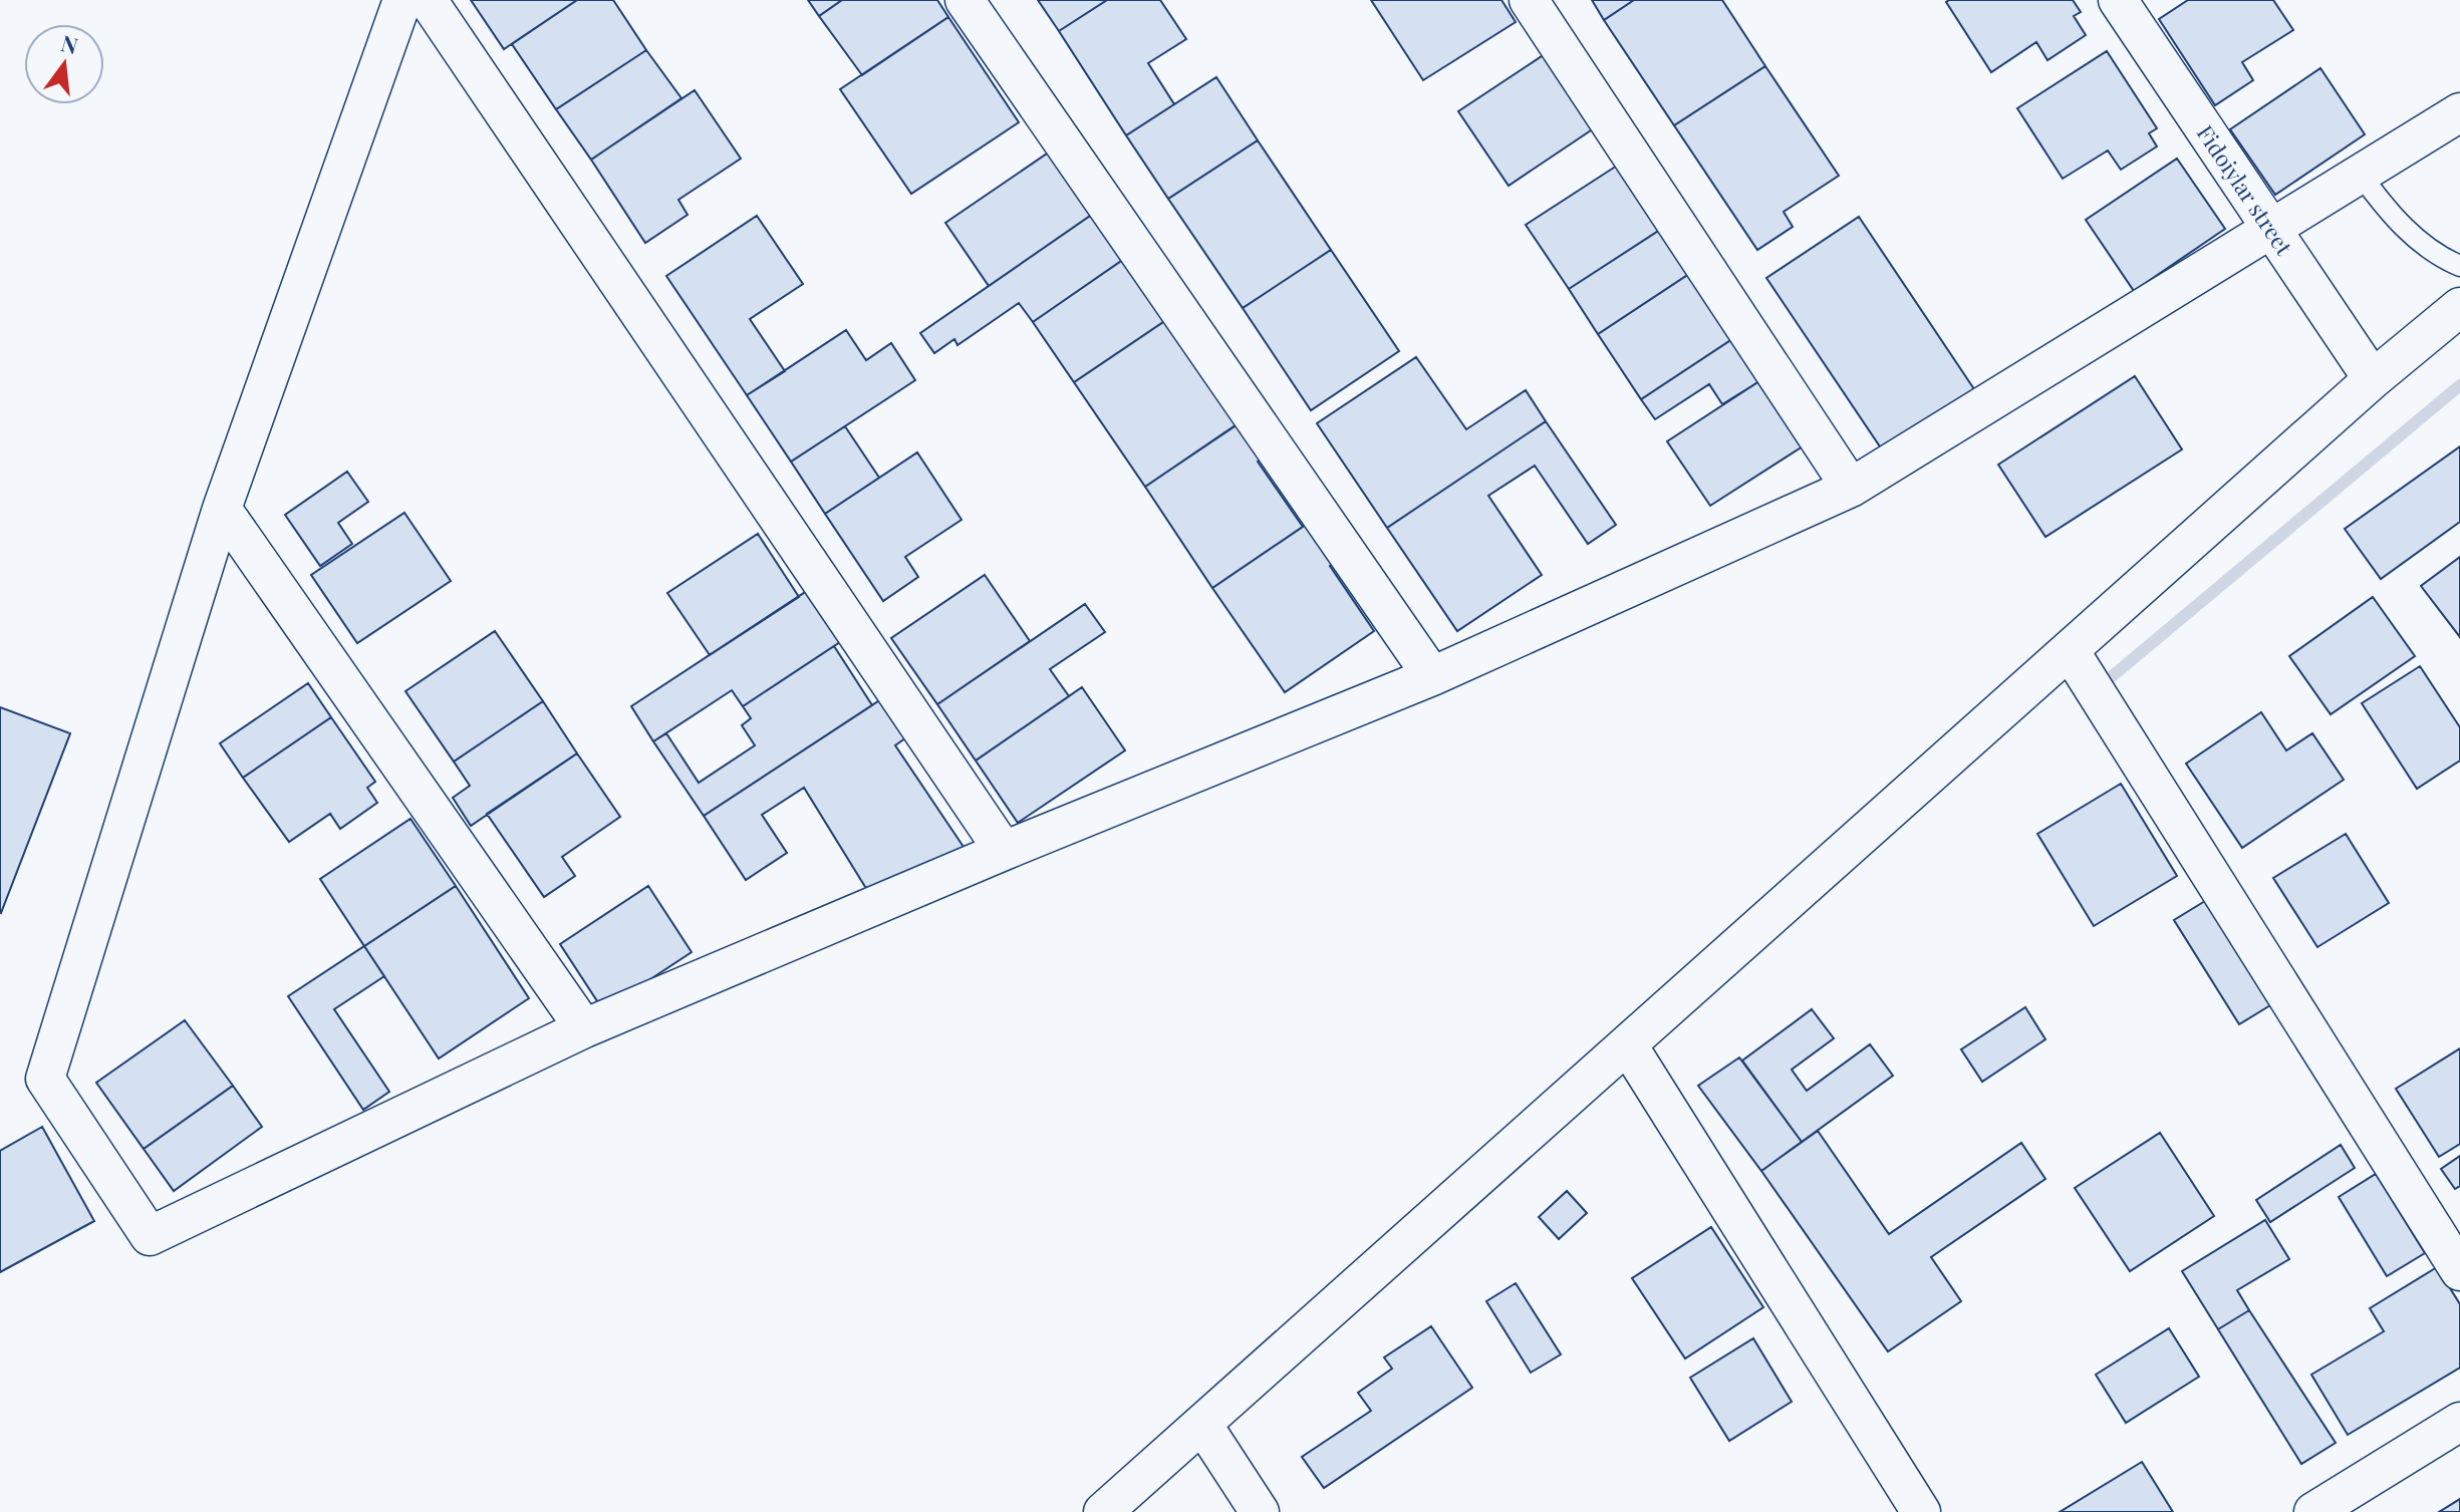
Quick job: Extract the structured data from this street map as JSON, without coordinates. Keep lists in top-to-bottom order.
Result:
{
  "streets": {
    "street": ["Fidoiylar street"]
  },
  "north": "top"
}
